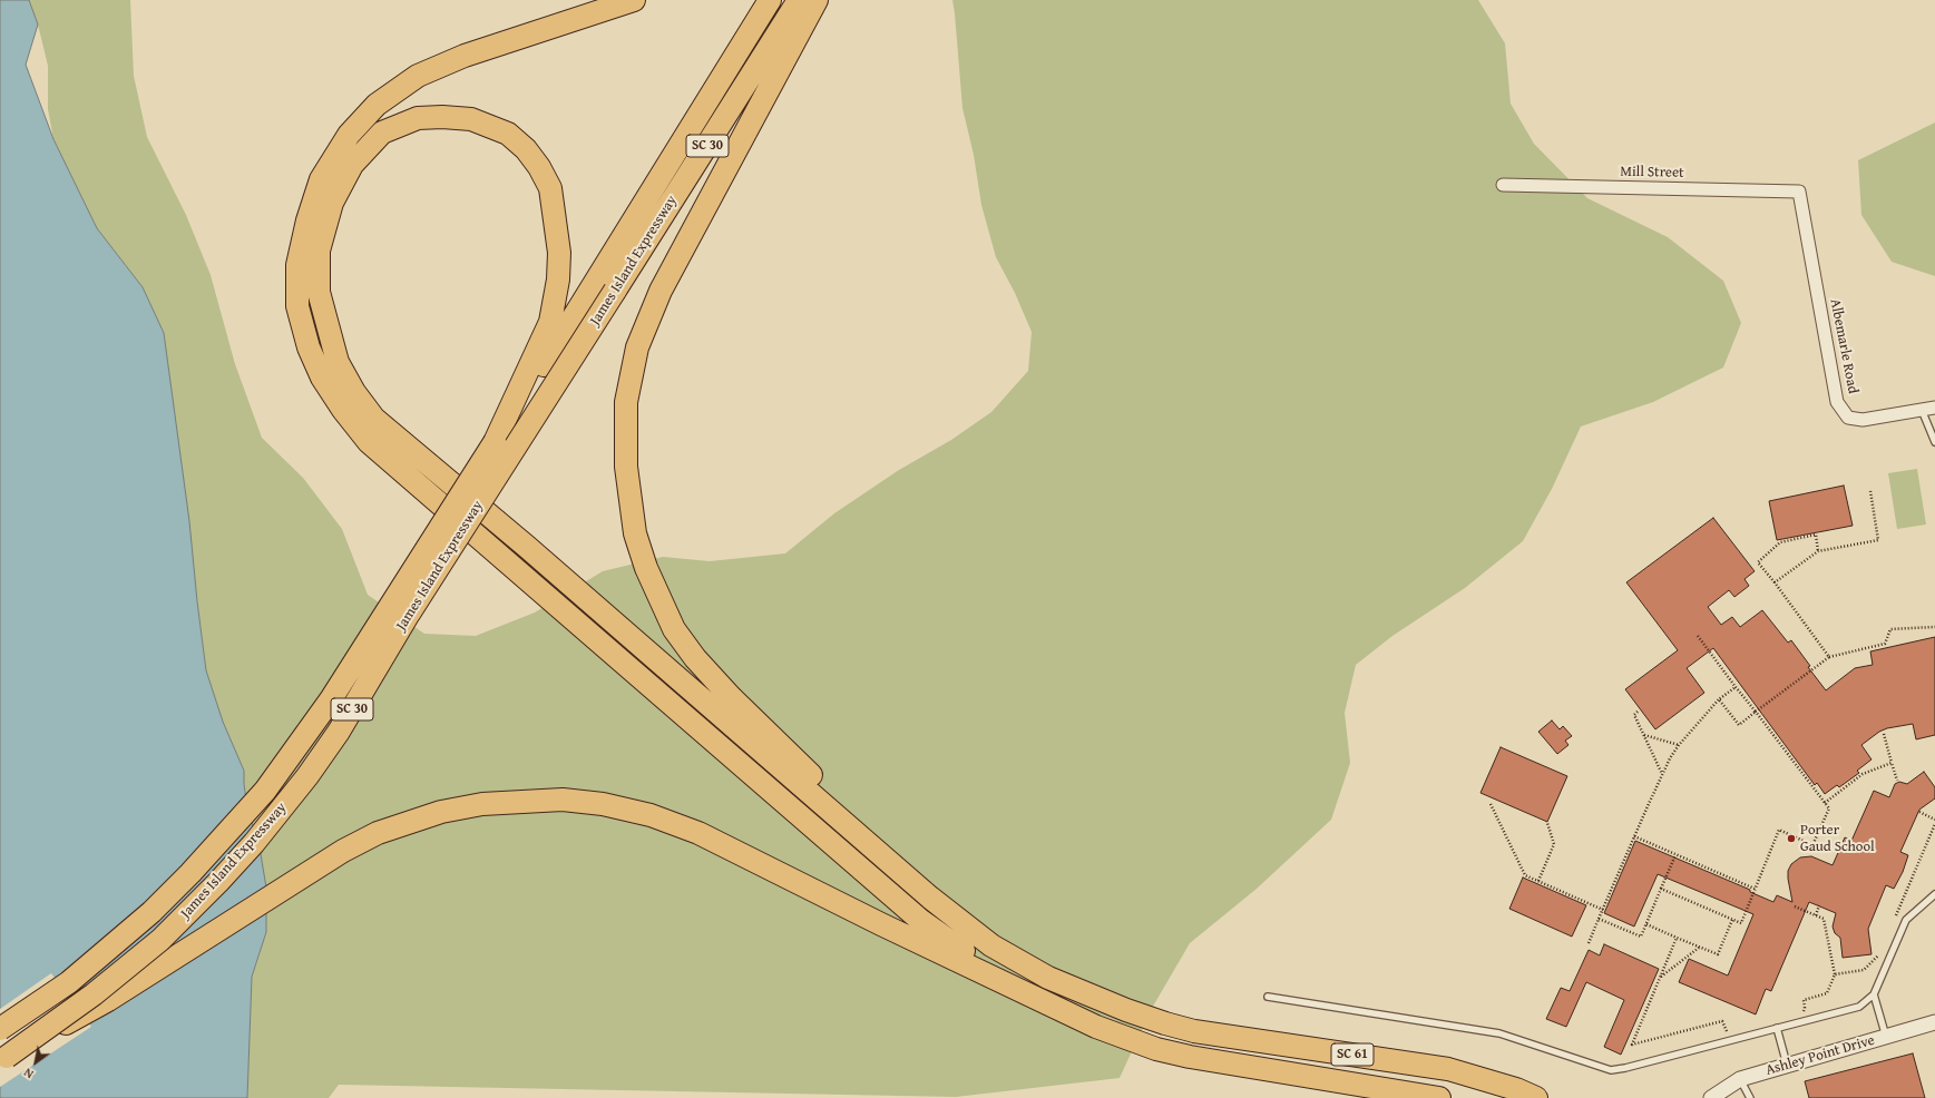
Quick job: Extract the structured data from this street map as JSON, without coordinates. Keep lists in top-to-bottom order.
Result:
{
  "streets": {
    "highway": ["SC 30", "James Island Expressway", "SC 61"],
    "street": ["Mill Street", "Albemarle Road", "Ashley Point Drive"]
  },
  "crossings": [
    ["Mill Street", "Albemarle Road"]
  ],
  "places": ["Porter Gaud School"],
  "north": "bottom left"
}
